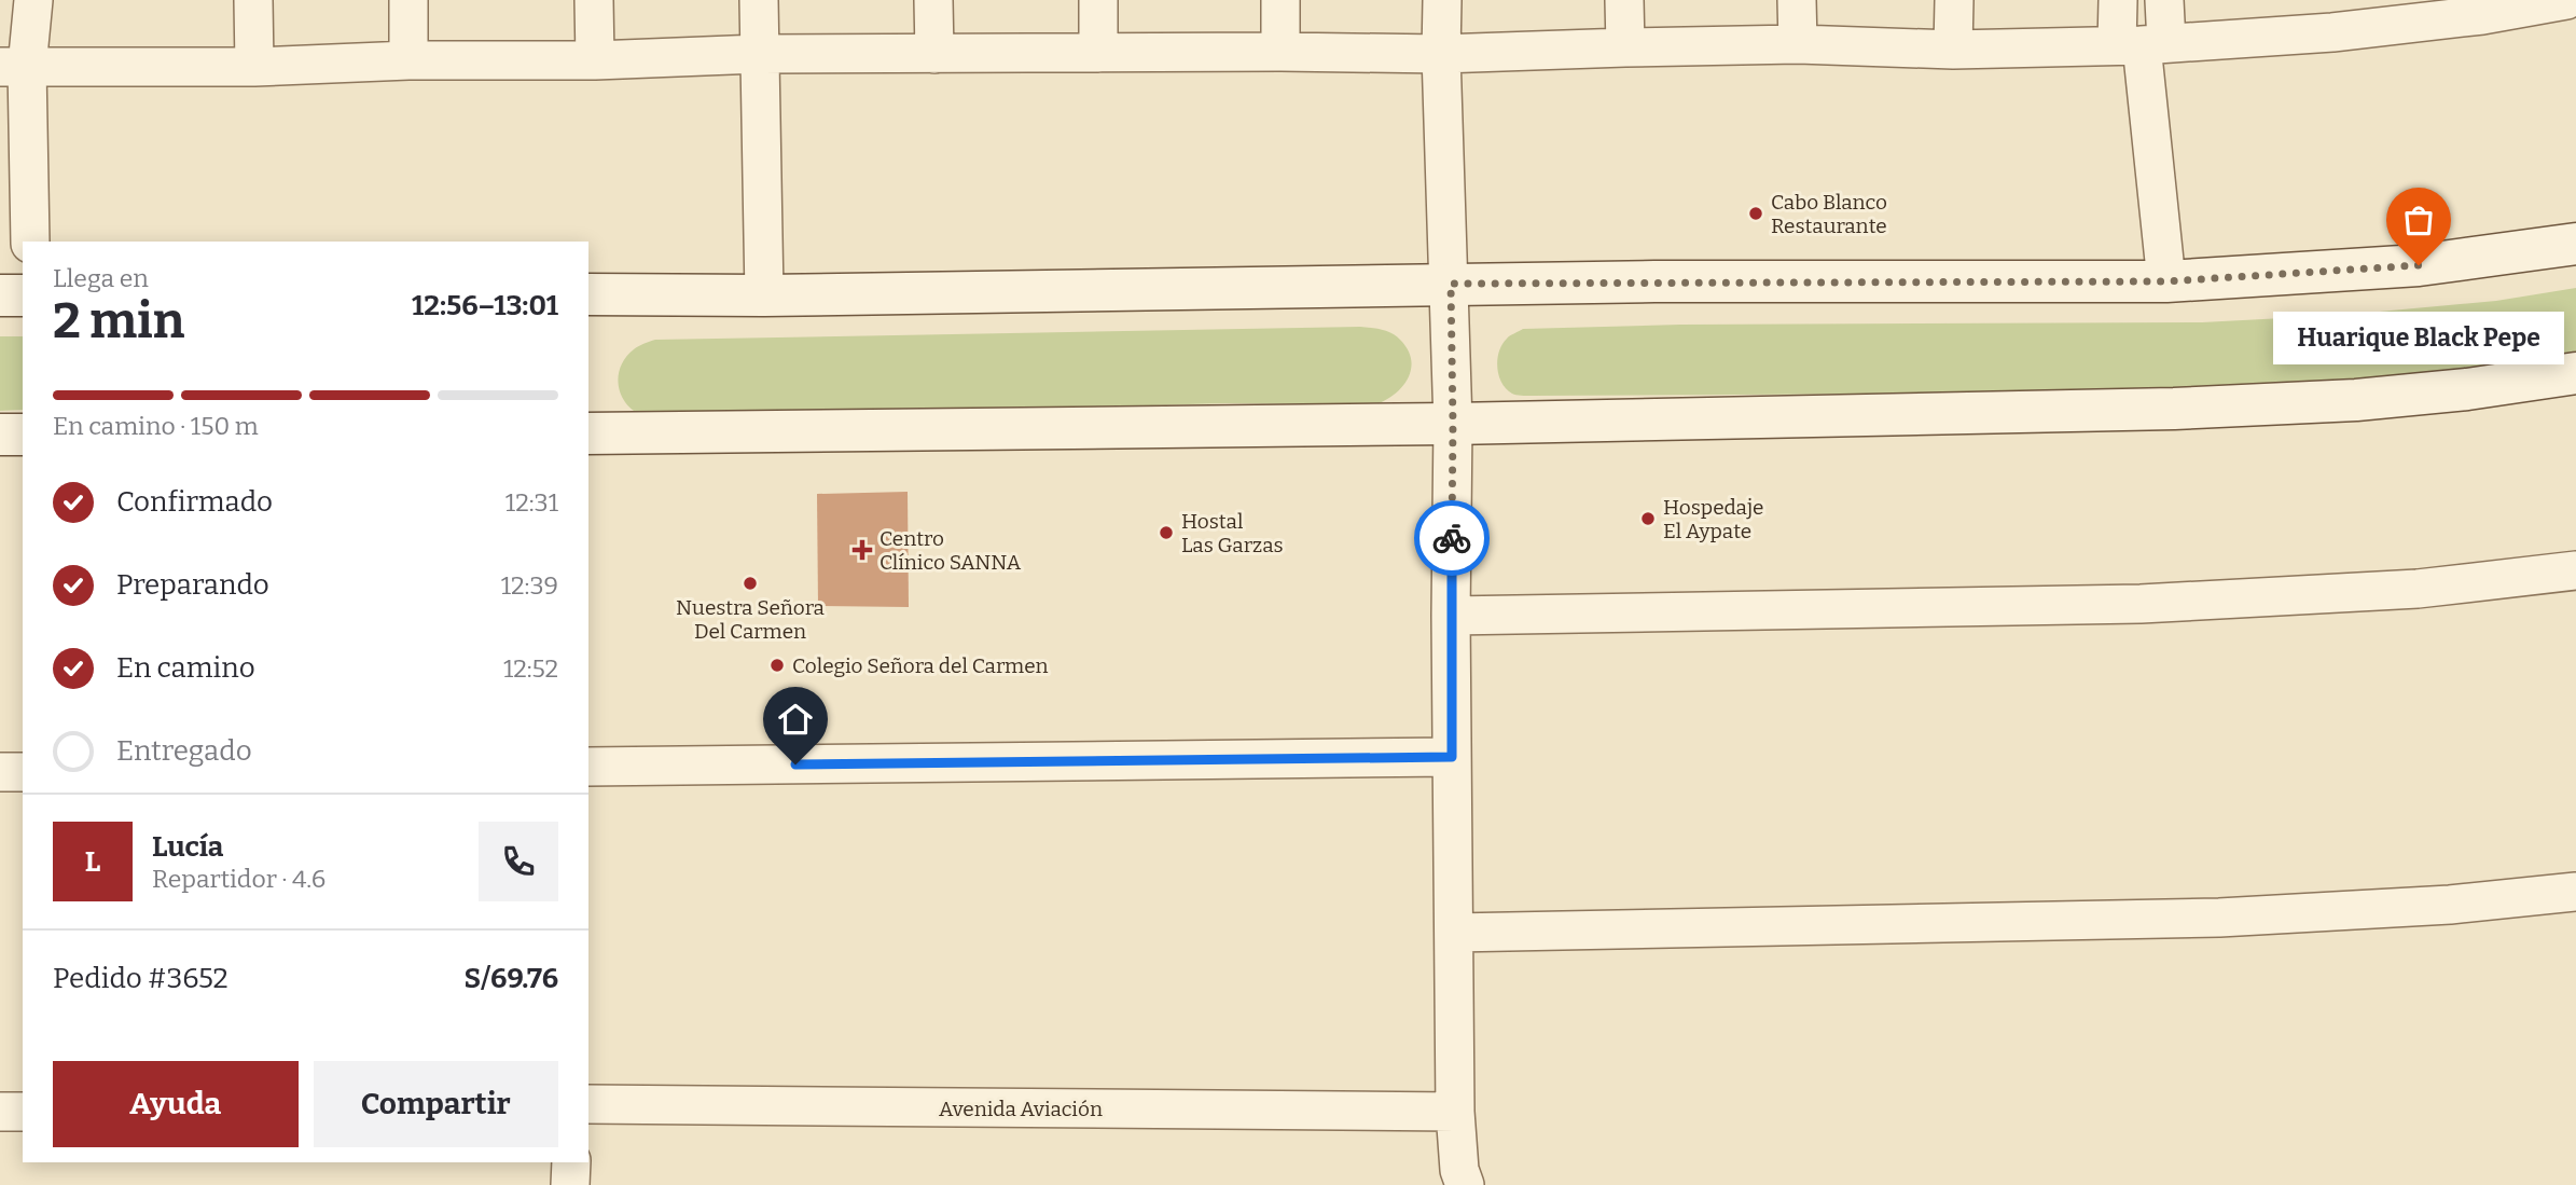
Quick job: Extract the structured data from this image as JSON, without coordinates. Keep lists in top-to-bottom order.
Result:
{
  "streets": {
    "street": ["Avenida Aviación"]
  },
  "places": {
    "other": [
      "Cabo Blanco Restaurante",
      "Huarique Black Pepe",
      "Hospedaje El Aypate",
      "Hostal Las Garzas",
      "Nuestra Señora Del Carmen",
      "Colegio Señora del Carmen"
    ],
    "health": ["Centro Clínico SANNA"]
  },
  "page": {
    "heading": ["2 min", "Llega en", "12:56–13:01"],
    "panel": [
      "Lucía",
      "Repartidor · 4.6",
      "Pedido #3652",
      "S/69.76"
    ],
    "bubble": "Huarique Black Pepe",
    "bar": "En camino · 150 m",
    "list": [
      ["Confirmado", "12:31"],
      ["Preparando", "12:39"],
      ["En camino", "12:52"],
      "Entregado"
    ],
    "round": "L",
    "buttons": ["Ayuda", "Compartir"]
  }
}
